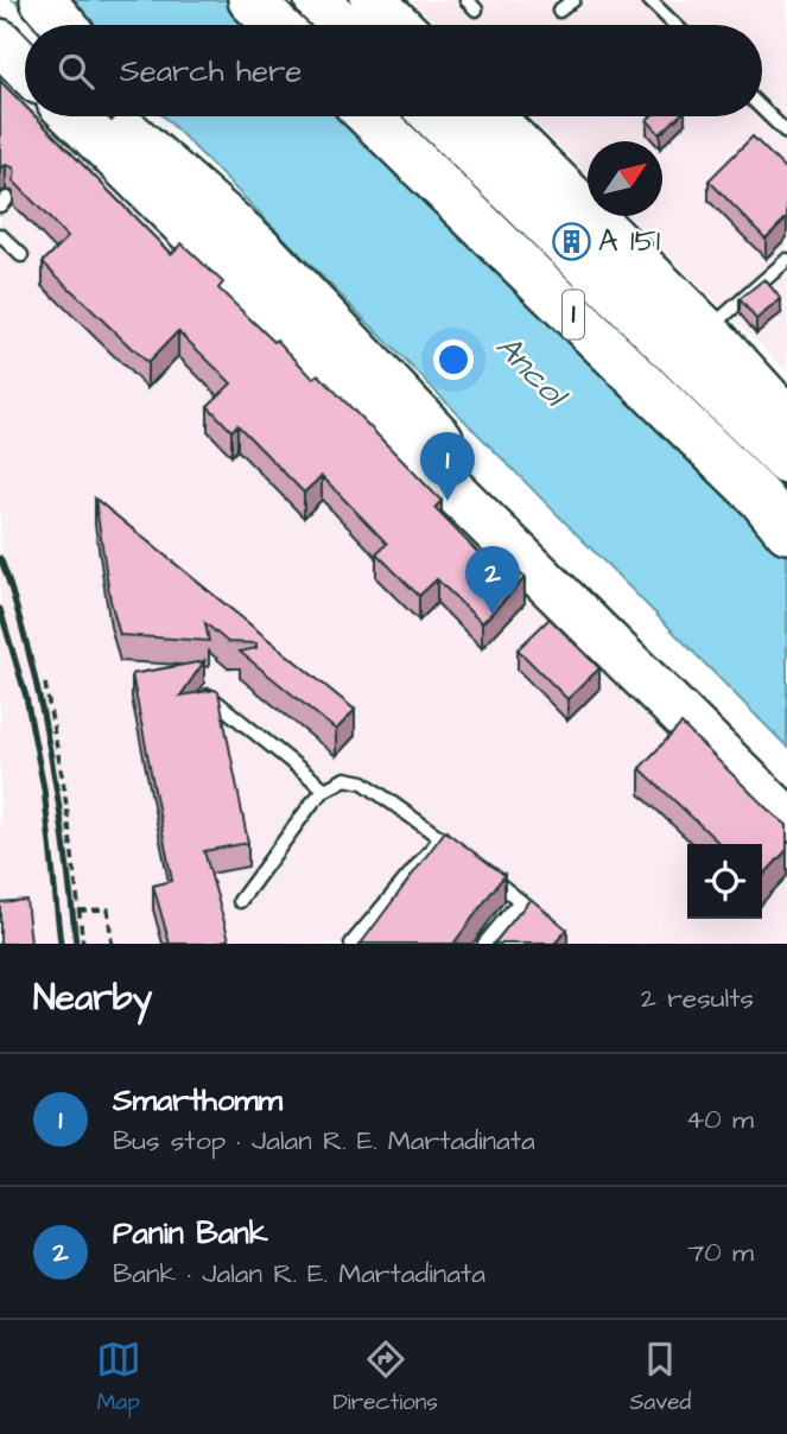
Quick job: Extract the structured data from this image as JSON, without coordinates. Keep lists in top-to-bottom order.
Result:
{
  "streets": {
    "highway": ["1"]
  },
  "water": ["Ancol"],
  "places": {
    "building": ["A 151"]
  },
  "north": "top right",
  "page": {
    "search": "Search here",
    "pins": ["1", "2"],
    "heading": ["Nearby", "2 results"],
    "list": [
      {
        "mark": "1",
        "name": "Smarthomm",
        "note": "Bus stop · Jalan R. E. Martadinata",
        "value": "40 m"
      },
      {
        "mark": "2",
        "name": "Panin Bank",
        "note": "Bank · Jalan R. E. Martadinata",
        "value": "70 m"
      }
    ],
    "nav": ["Map", "Directions", "Saved"]
  }
}
